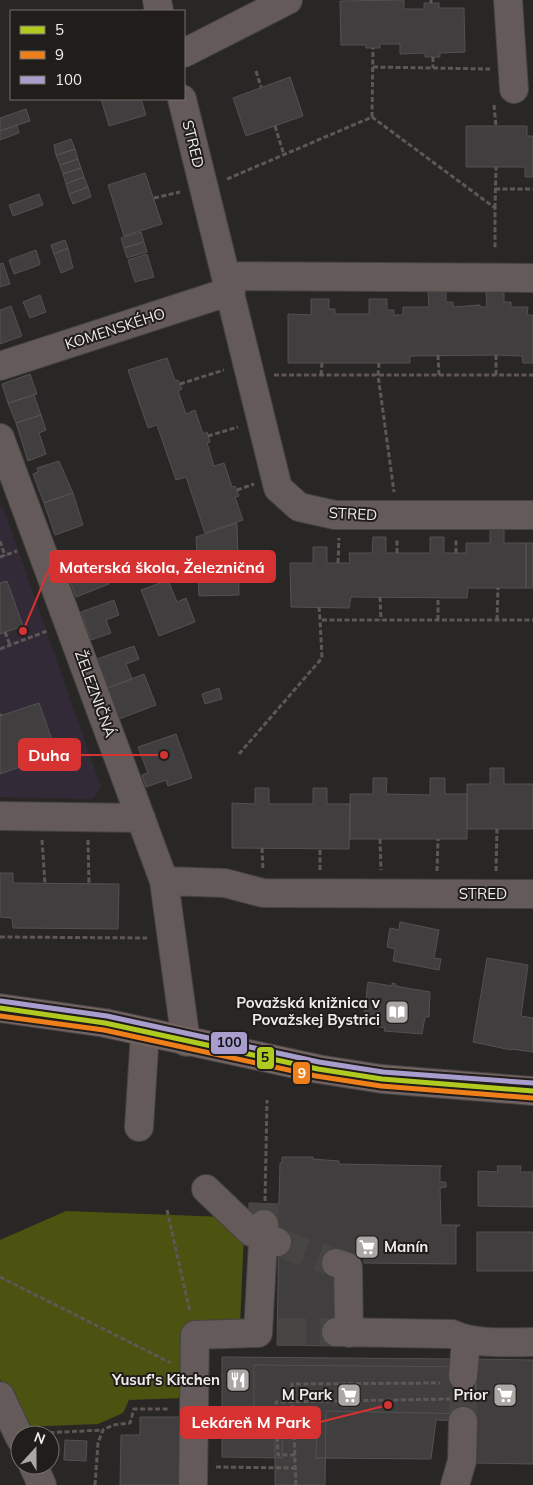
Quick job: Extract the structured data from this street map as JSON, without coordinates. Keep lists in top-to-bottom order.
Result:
{
  "streets": {
    "street": ["STRED", "KOMENSKÉHO", "ŽELEZNIČNÁ"]
  },
  "crossings": [
    ["STRED", "KOMENSKÉHO"],
    ["STRED", "ŽELEZNIČNÁ"]
  ],
  "places": {
    "other": ["Materská škola, Železničná", "Duha", "Lekáreň M Park"],
    "library": ["Považská knižnica v Považskej Bystrici"],
    "supermarket": ["Manín", "M Park", "Prior"],
    "restaurant": ["Yusuf's Kitchen"]
  },
  "lines": ["transit line 100", "transit line 5", "transit line 9"],
  "legend": ["5", "9", "100"],
  "north": "top"
}
